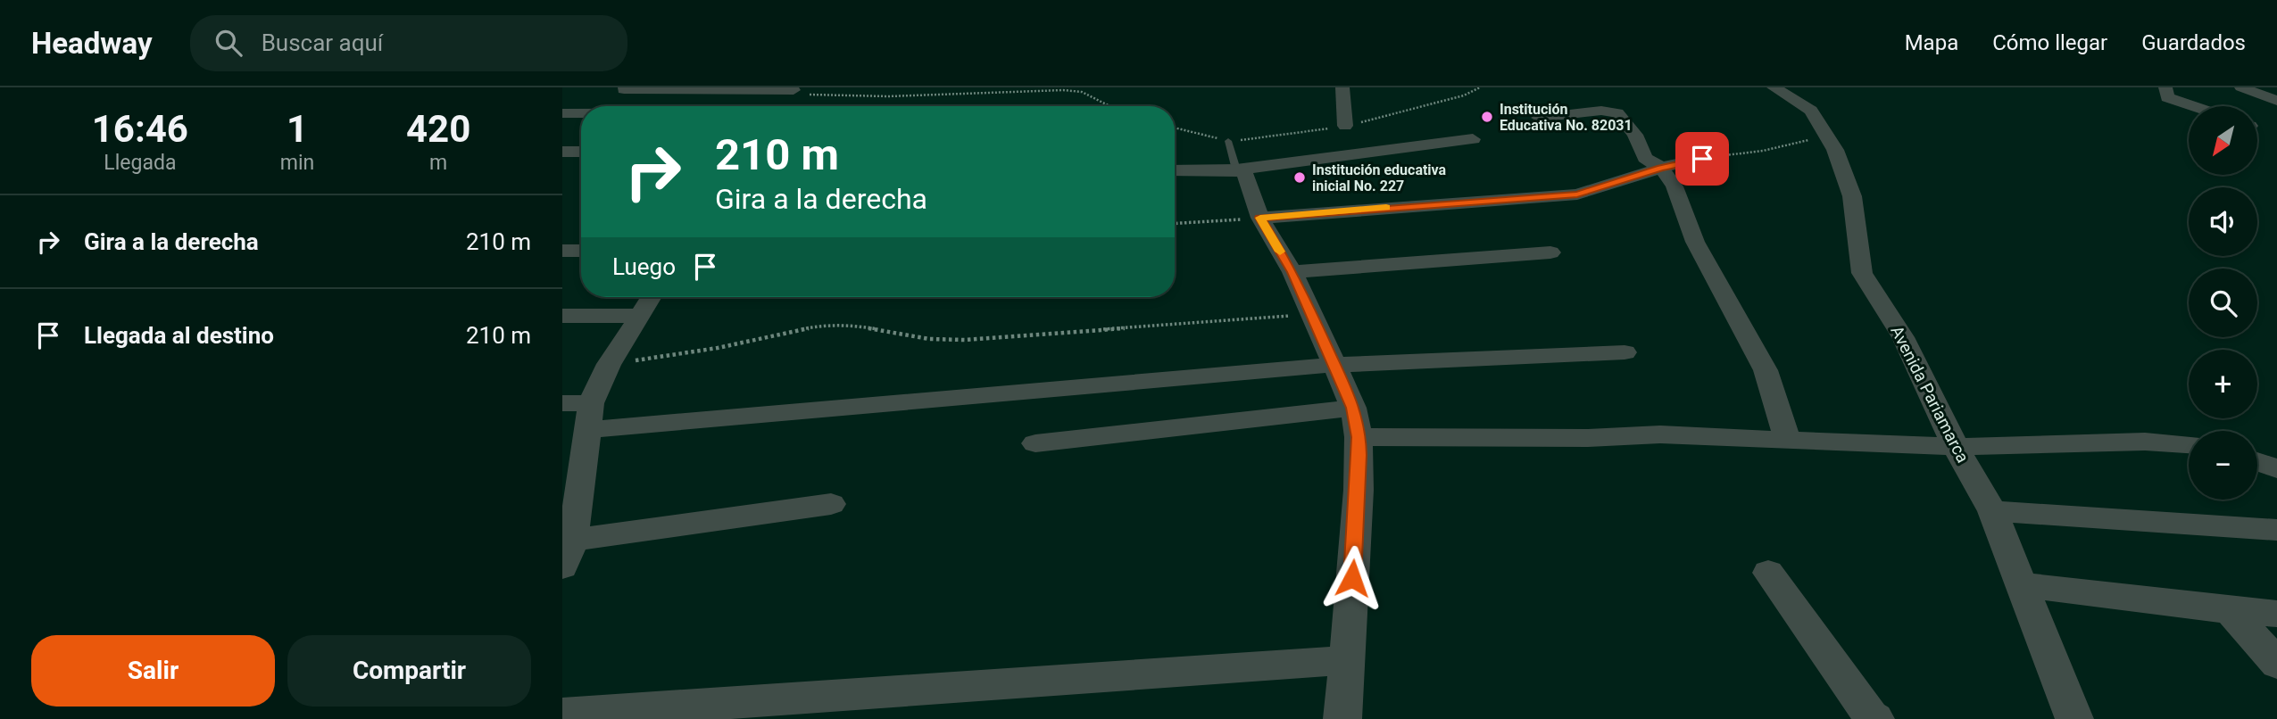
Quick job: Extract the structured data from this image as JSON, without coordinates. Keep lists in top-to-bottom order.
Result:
{
  "streets": {
    "street": ["Avenida Pariamarca"]
  },
  "places": ["Institución Educativa No. 82031", "Institución educativa inicial No. 227"],
  "north": "bottom left",
  "page": {
    "header": "Headway",
    "search": "Buscar aquí",
    "nav": ["Mapa", "Cómo llegar", "Guardados"],
    "eta": [
      "16:46",
      "Llegada",
      "1",
      "min",
      "420",
      "m"
    ],
    "map_buttons": ["+", "−"],
    "turn": ["210 m", "Gira a la derecha"],
    "list": [
      {
        "name": "Gira a la derecha",
        "value": "210 m"
      },
      {
        "name": "Llegada al destino",
        "value": "210 m"
      }
    ],
    "then": "Luego",
    "buttons": ["Salir", "Compartir"]
  }
}
